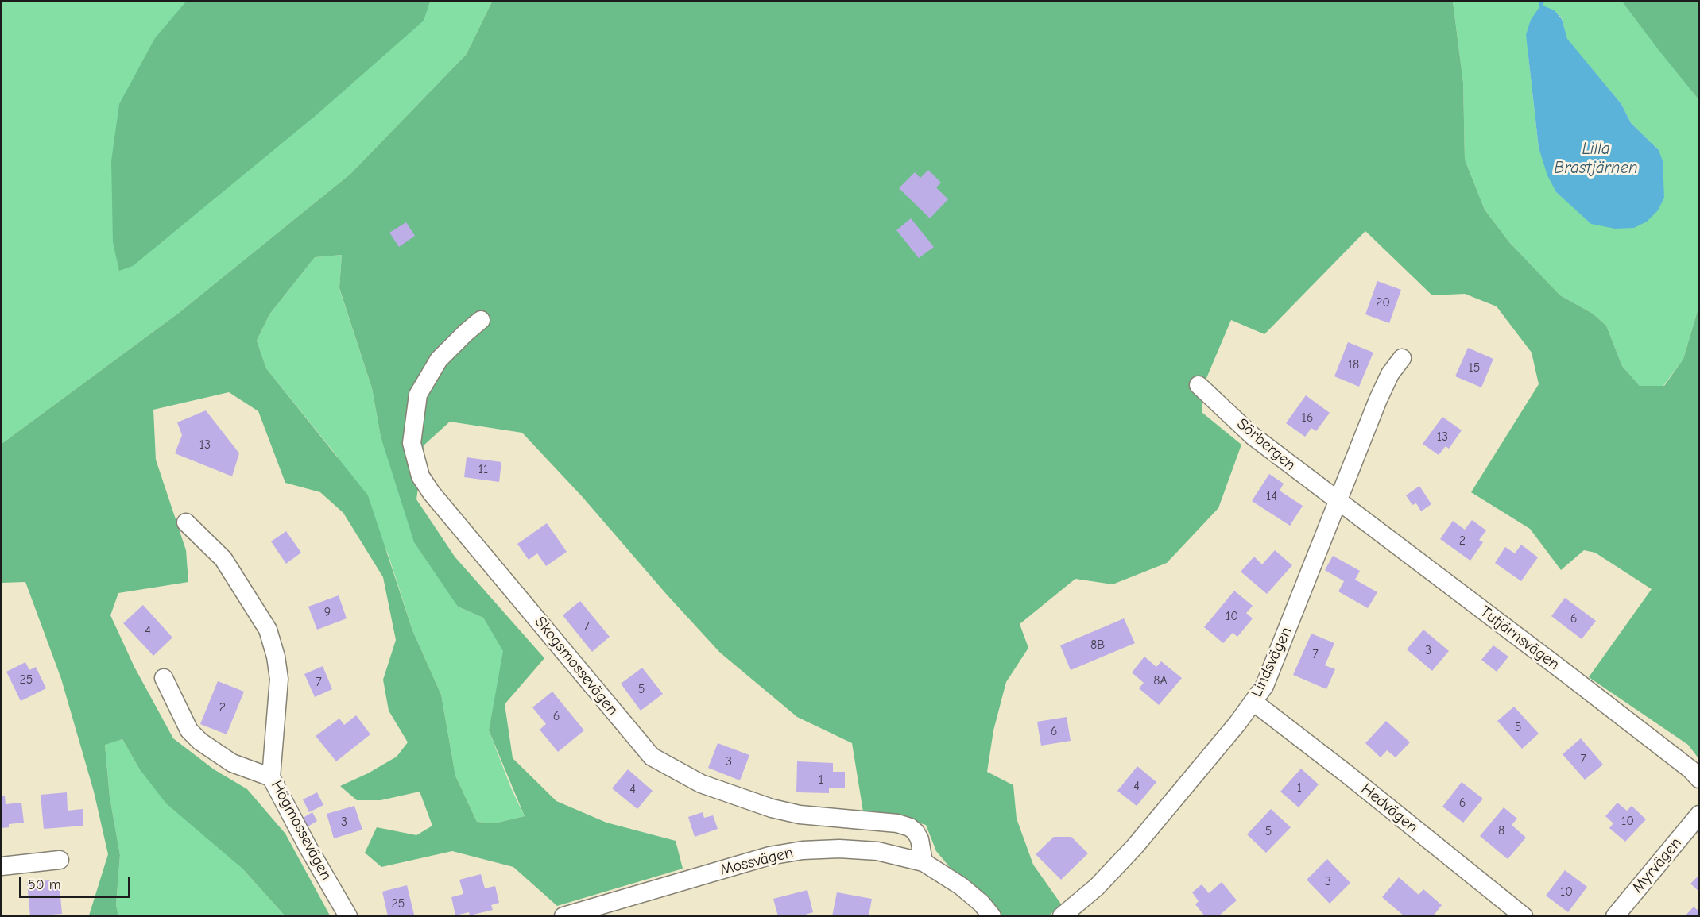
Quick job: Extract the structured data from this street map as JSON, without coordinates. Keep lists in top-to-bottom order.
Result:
{
  "streets": {
    "street": [
      "Sörbergen",
      "Tutjärnsvägen",
      "Lindsvägen",
      "Skogsmossevägen",
      "Hedvägen",
      "Högmossevägen",
      "Mossvägen",
      "Myrvägen"
    ]
  },
  "crossings": [
    ["Sörbergen", "Tutjärnsvägen"],
    ["Sörbergen", "Lindsvägen"],
    ["Tutjärnsvägen", "Lindsvägen"],
    ["Lindsvägen", "Hedvägen"],
    ["Skogsmossevägen", "Mossvägen"]
  ],
  "water": ["Lilla Brastjärnen"],
  "house_numbers": [
    "20",
    "18",
    "15",
    "16",
    "13",
    "13",
    "11",
    "14",
    "2",
    "9",
    "10",
    "6",
    "7",
    "4",
    "8B",
    "3",
    "7",
    "25",
    "8A",
    "7",
    "5",
    "2",
    "6",
    "5",
    "6",
    "7",
    "3",
    "1",
    "4",
    "1",
    "4",
    "6",
    "10",
    "3",
    "8",
    "5",
    "3",
    "10",
    "25"
  ],
  "scale_bar": "50 m"
}
